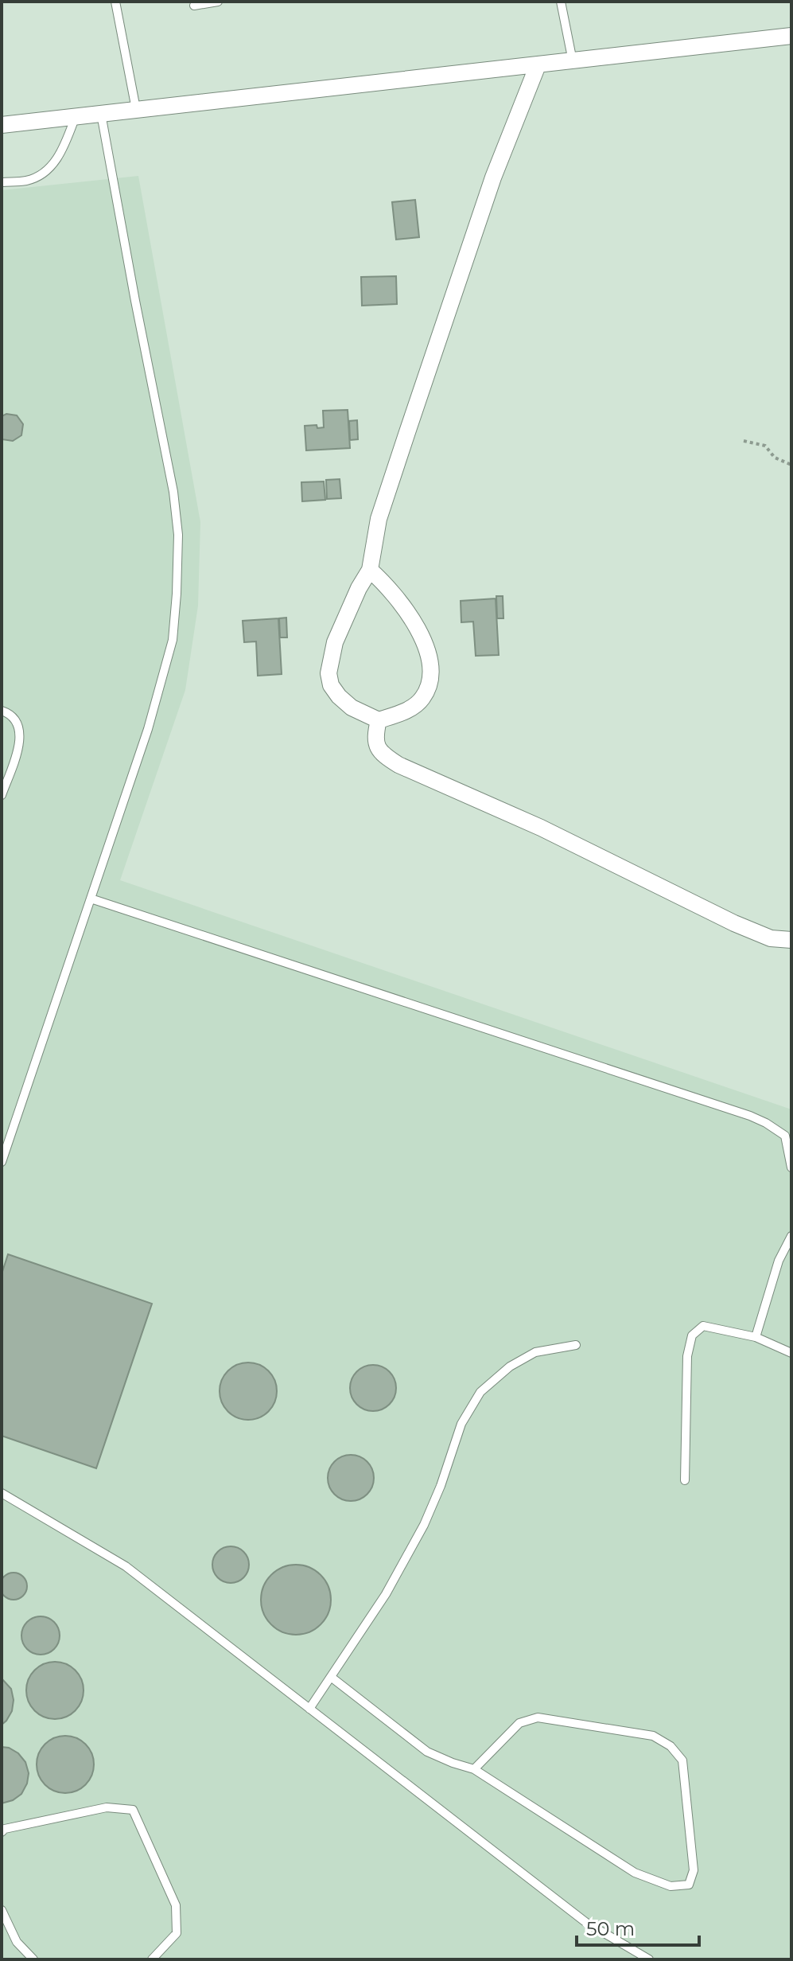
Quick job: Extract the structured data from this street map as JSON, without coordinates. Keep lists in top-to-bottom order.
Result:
{
  "scale_bar": "50 m"
}
